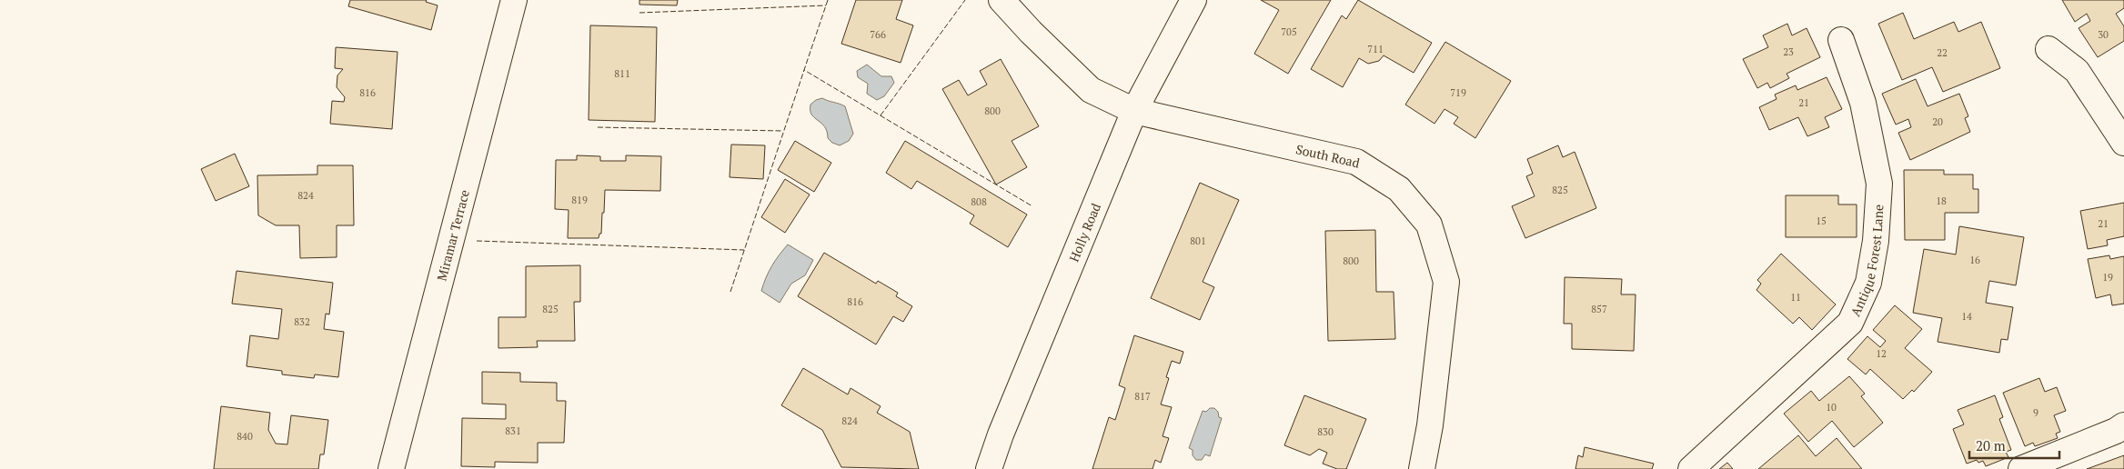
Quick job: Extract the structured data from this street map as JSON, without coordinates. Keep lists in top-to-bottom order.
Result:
{
  "streets": {
    "street": [
      "South Road",
      "Holly Road",
      "Miramar Terrace",
      "Antique Forest Lane"
    ]
  },
  "crossings": [
    ["South Road", "Holly Road"]
  ],
  "house_numbers": [
    "705",
    "766",
    "30",
    "711",
    "23",
    "22",
    "811",
    "816",
    "719",
    "21",
    "800",
    "20",
    "825",
    "824",
    "819",
    "18",
    "808",
    "15",
    "21",
    "801",
    "16",
    "800",
    "19",
    "11",
    "816",
    "825",
    "857",
    "14",
    "832",
    "12",
    "817",
    "10",
    "9",
    "824",
    "831",
    "830",
    "840"
  ],
  "scale_bar": "20 m"
}
